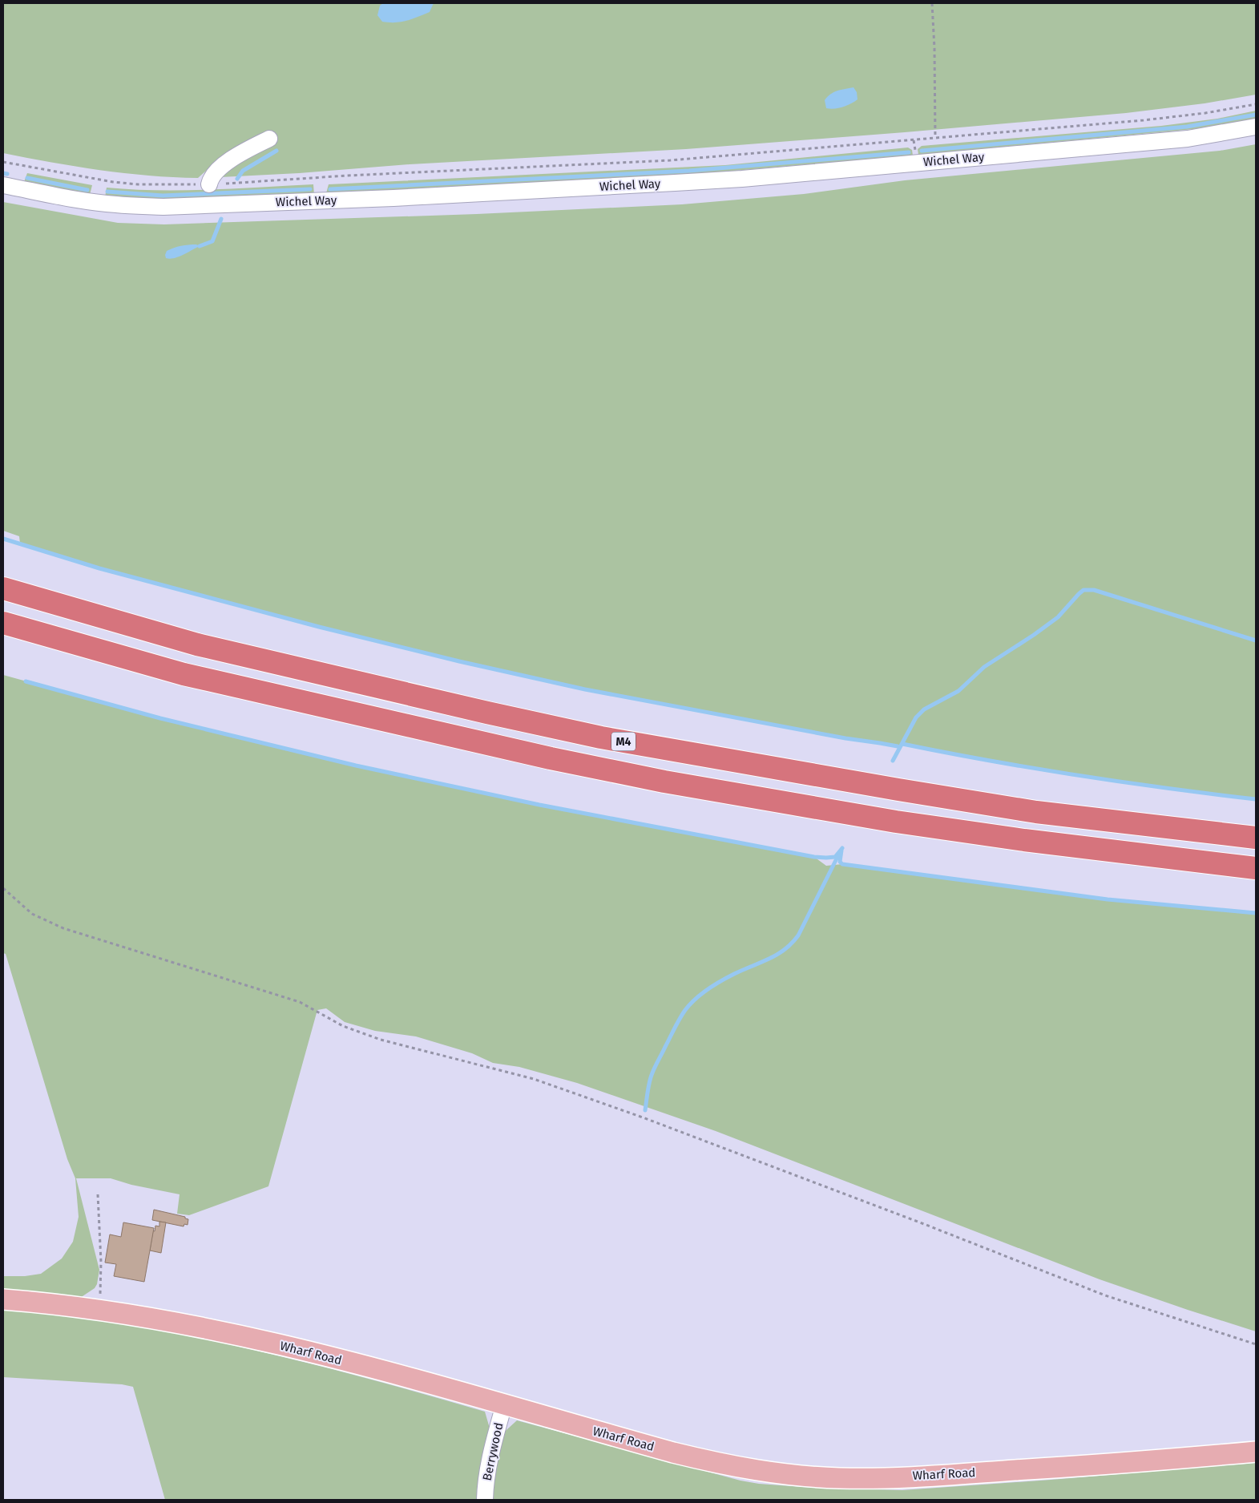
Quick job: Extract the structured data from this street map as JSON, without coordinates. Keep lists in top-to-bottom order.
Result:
{
  "streets": {
    "highway": ["M4"],
    "main road": ["Wharf Road"],
    "street": ["Wichel Way", "Berrywood"]
  },
  "crossings": [
    ["Wharf Road", "Berrywood"]
  ]
}
